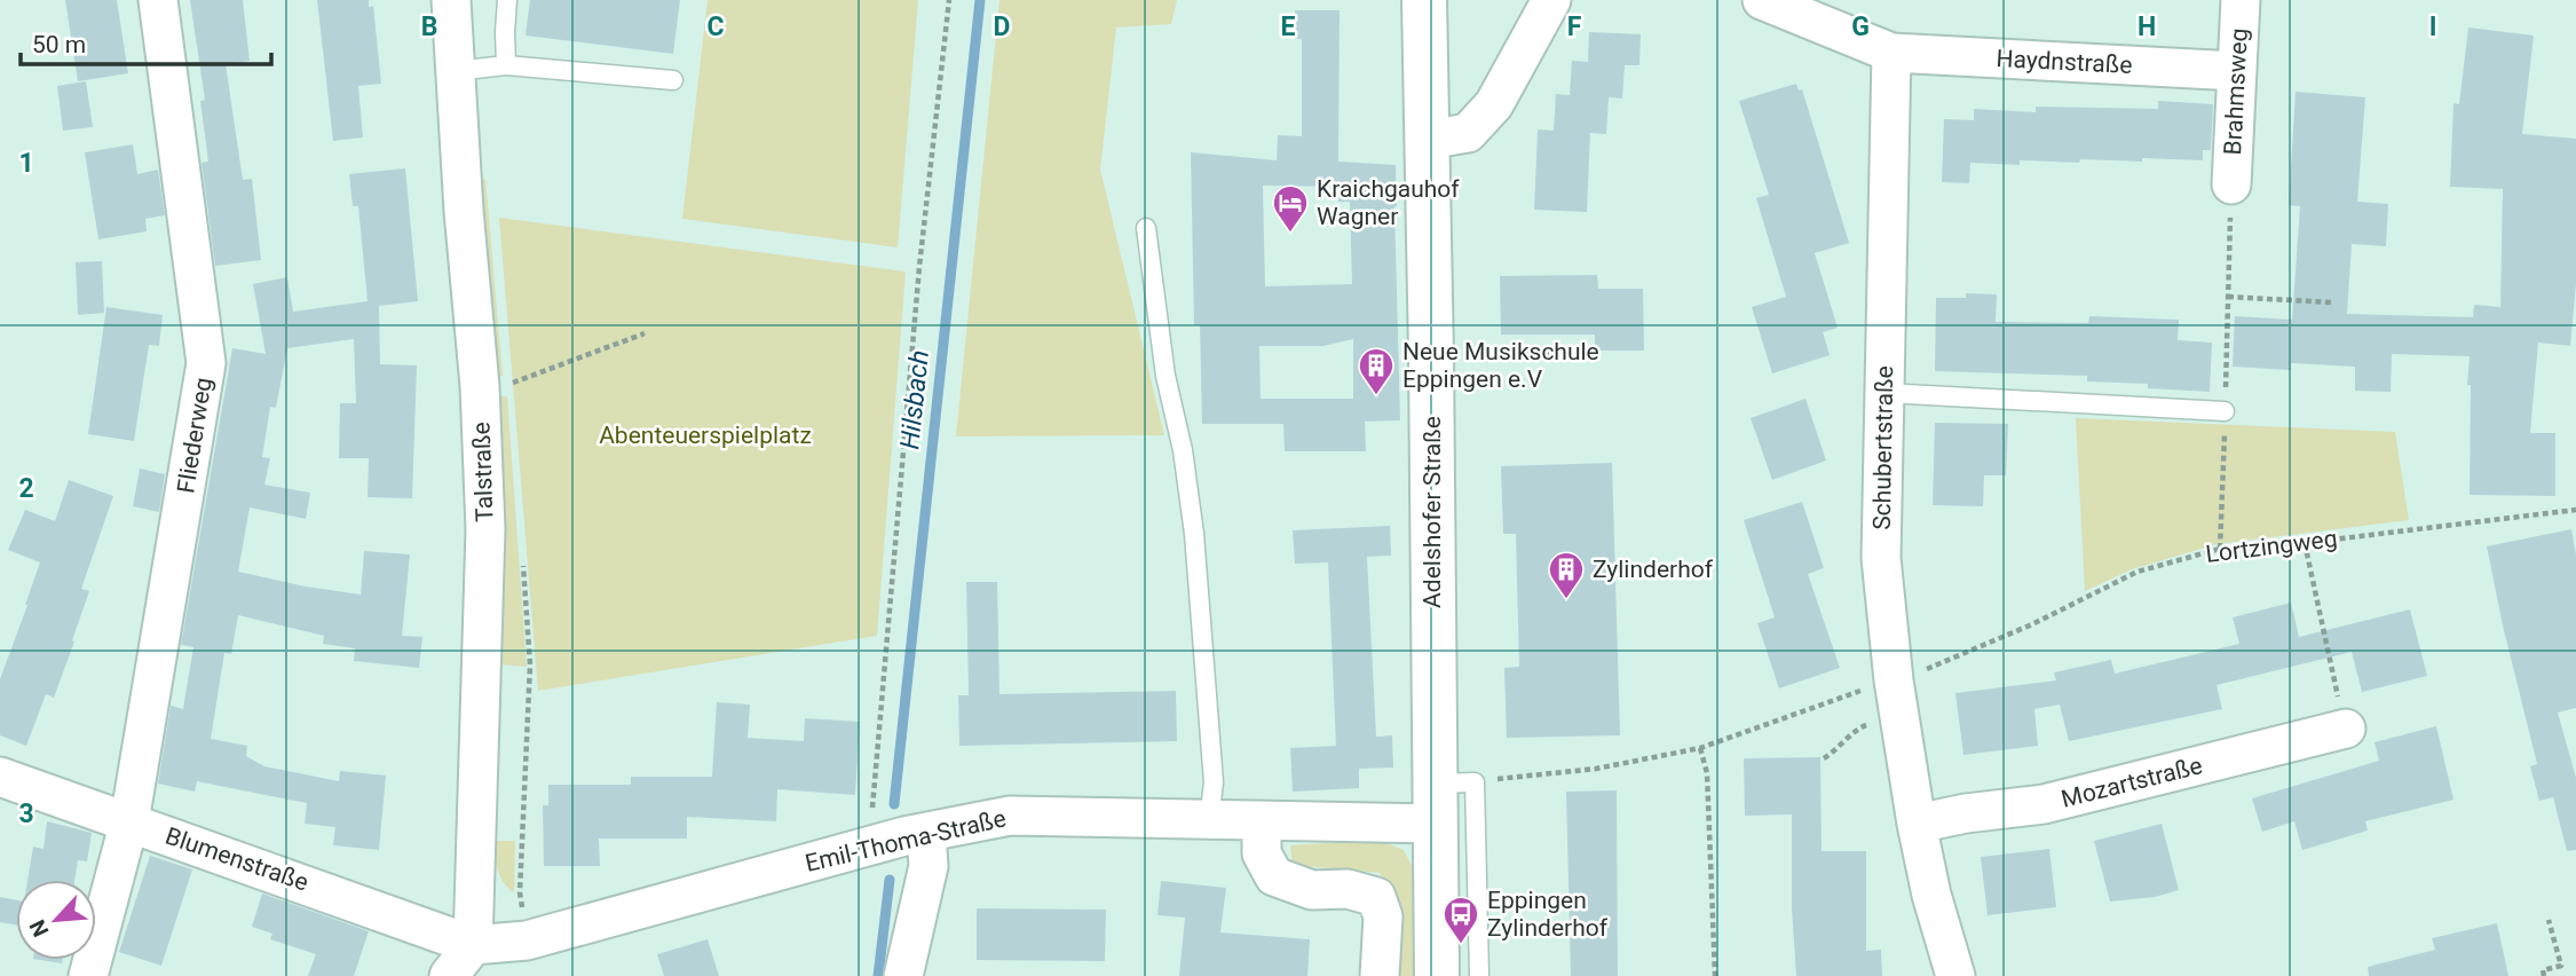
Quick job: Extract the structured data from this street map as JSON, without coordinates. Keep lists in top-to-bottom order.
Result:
{
  "streets": {
    "street": [
      "Haydnstraße",
      "Brahmsweg",
      "Fliederweg",
      "Schubertstraße",
      "Talstraße",
      "Adelshofer Straße",
      "Mozartstraße",
      "Emil-Thoma-Straße",
      "Blumenstraße"
    ],
    "path": ["Lortzingweg"]
  },
  "crossings": [
    ["Haydnstraße", "Brahmsweg"],
    ["Haydnstraße", "Schubertstraße"],
    ["Fliederweg", "Blumenstraße"],
    ["Schubertstraße", "Lortzingweg"],
    ["Schubertstraße", "Mozartstraße"],
    ["Talstraße", "Emil-Thoma-Straße"],
    ["Talstraße", "Blumenstraße"],
    ["Adelshofer Straße", "Lortzingweg"],
    ["Adelshofer Straße", "Emil-Thoma-Straße"],
    ["Lortzingweg", "Emil-Thoma-Straße"],
    ["Emil-Thoma-Straße", "Blumenstraße"]
  ],
  "water": ["Hilsbach"],
  "parks": ["Abenteuerspielplatz"],
  "places": {
    "hotel": ["Kraichgauhof Wagner"],
    "building": ["Neue Musikschule Eppingen e.V", "Zylinderhof"],
    "bus stop": ["Eppingen Zylinderhof"]
  },
  "scale_bar": "50 m",
  "north": "bottom left",
  "grid": {
    "columns": [
      "B",
      "C",
      "D",
      "E",
      "F",
      "G",
      "H",
      "I"
    ],
    "rows": ["1", "2", "3"]
  }
}
